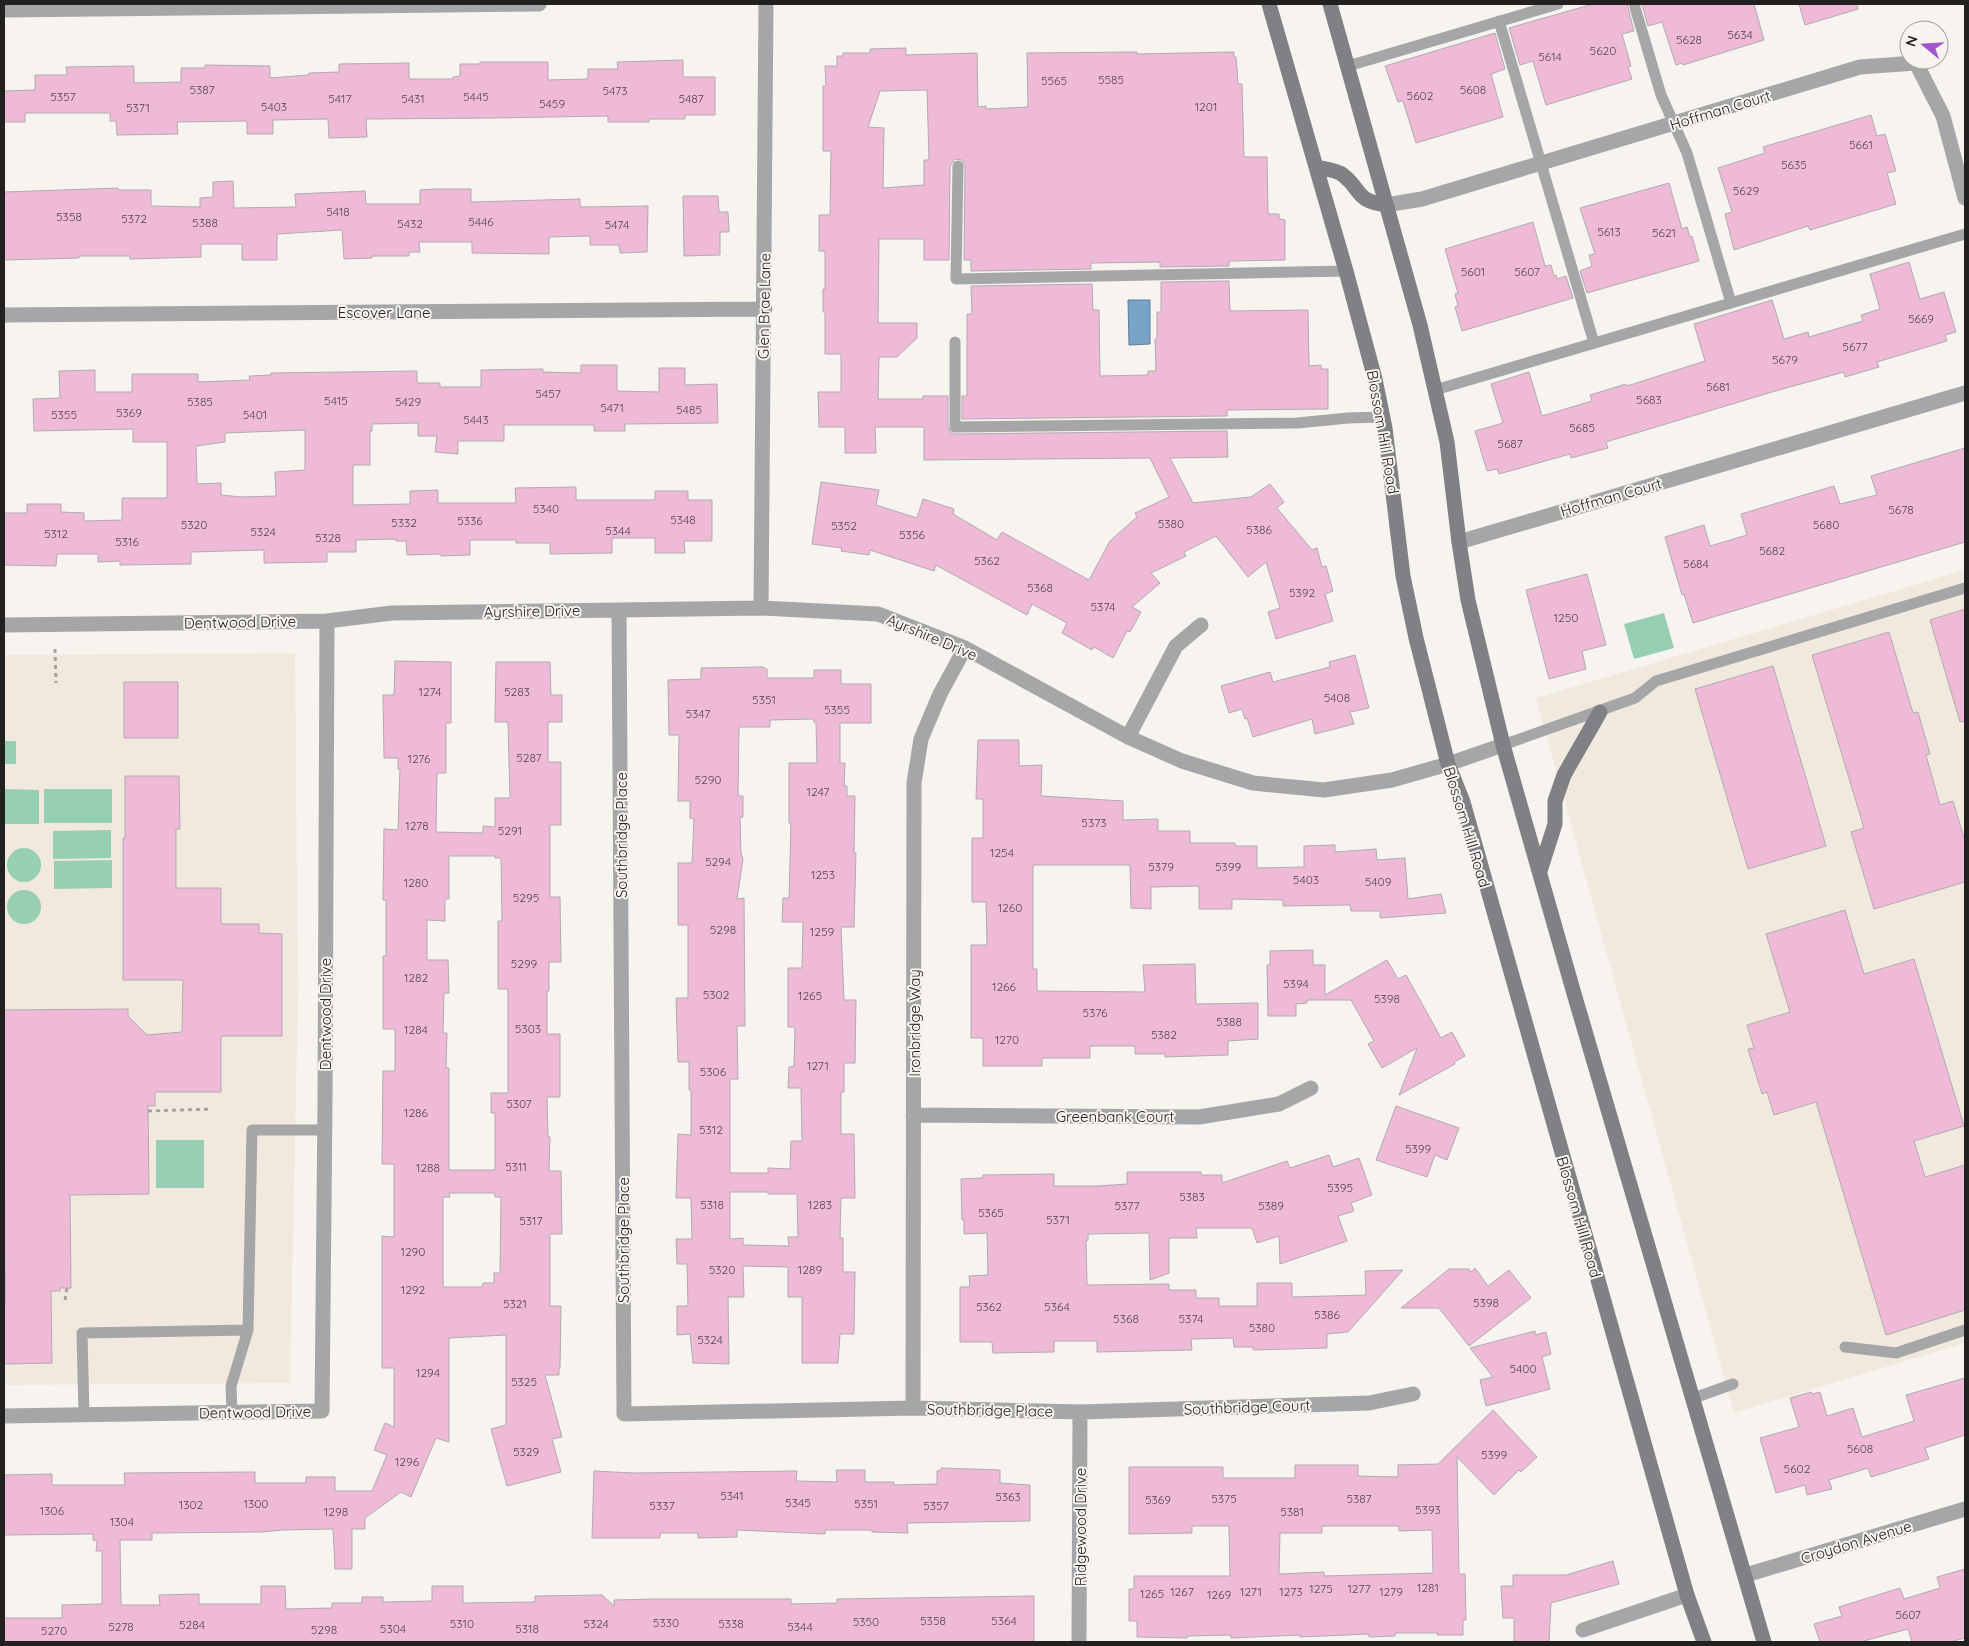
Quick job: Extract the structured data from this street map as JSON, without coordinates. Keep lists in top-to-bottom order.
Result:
{
  "streets": {
    "main road": ["Blossom Hill Road"],
    "street": [
      "Hoffman Court",
      "Glen Brae Lane",
      "Escover Lane",
      "Ayrshire Drive",
      "Dentwood Drive",
      "Southbridge Place",
      "Ironbridge Way",
      "Greenbank Court",
      "Southbridge Court",
      "Ridgewood Drive",
      "Croydon Avenue"
    ]
  },
  "crossings": [
    ["Glen Brae Lane", "Escover Lane"],
    ["Glen Brae Lane", "Ayrshire Drive"],
    ["Blossom Hill Road", "Ayrshire Drive"],
    ["Ayrshire Drive", "Dentwood Drive"],
    ["Ayrshire Drive", "Southbridge Place"],
    ["Ayrshire Drive", "Ironbridge Way"],
    ["Southbridge Place", "Ironbridge Way"],
    ["Southbridge Place", "Southbridge Court"],
    ["Southbridge Place", "Ridgewood Drive"],
    ["Ironbridge Way", "Greenbank Court"],
    ["Southbridge Court", "Ridgewood Drive"]
  ],
  "house_numbers": [
    "5634",
    "5628",
    "5620",
    "5614",
    "5585",
    "5565",
    "5387",
    "5608",
    "5473",
    "5602",
    "5357",
    "5445",
    "5417",
    "5431",
    "5487",
    "5459",
    "5403",
    "1201",
    "5371",
    "5661",
    "5635",
    "5629",
    "5418",
    "5358",
    "5372",
    "5446",
    "5388",
    "5432",
    "5474",
    "5613",
    "5621",
    "5601",
    "5607",
    "5669",
    "5677",
    "5679",
    "5681",
    "5457",
    "5683",
    "5415",
    "5385",
    "5429",
    "5471",
    "5485",
    "5369",
    "5355",
    "5401",
    "5443",
    "5685",
    "5687",
    "5340",
    "5678",
    "5348",
    "5336",
    "5332",
    "5380",
    "5320",
    "5680",
    "5352",
    "5386",
    "5344",
    "5324",
    "5312",
    "5356",
    "5328",
    "5316",
    "5682",
    "5362",
    "5684",
    "5368",
    "5392",
    "5374",
    "1250",
    "1274",
    "5283",
    "5408",
    "5351",
    "5355",
    "5347",
    "5287",
    "1276",
    "5290",
    "1247",
    "5373",
    "1278",
    "5291",
    "1254",
    "5294",
    "5379",
    "5399",
    "1253",
    "5403",
    "5409",
    "1280",
    "5295",
    "1260",
    "5298",
    "1259",
    "5299",
    "1282",
    "5394",
    "1266",
    "5302",
    "1265",
    "5398",
    "5376",
    "5388",
    "5303",
    "1284",
    "5382",
    "1270",
    "1271",
    "5306",
    "5307",
    "1286",
    "5312",
    "5399",
    "5311",
    "1288",
    "5395",
    "5383",
    "5318",
    "1283",
    "5377",
    "5389",
    "5365",
    "5371",
    "5317",
    "1290",
    "5320",
    "1289",
    "1292",
    "5398",
    "5321",
    "5362",
    "5364",
    "5386",
    "5368",
    "5374",
    "5380",
    "5324",
    "5400",
    "1294",
    "5325",
    "5608",
    "5329",
    "5399",
    "1296",
    "5602",
    "5341",
    "5363",
    "5375",
    "5387",
    "5369",
    "5345",
    "1300",
    "5351",
    "1302",
    "5337",
    "5357",
    "5393",
    "1306",
    "1298",
    "5381",
    "1304",
    "1281",
    "1275",
    "1277",
    "1267",
    "1271",
    "1273",
    "1279",
    "1265",
    "1269",
    "5607",
    "5358",
    "5364",
    "5350",
    "5330",
    "5310",
    "5324",
    "5338",
    "5284",
    "5278",
    "5344",
    "5304",
    "5318",
    "5298",
    "5270"
  ],
  "north": "left"
}
